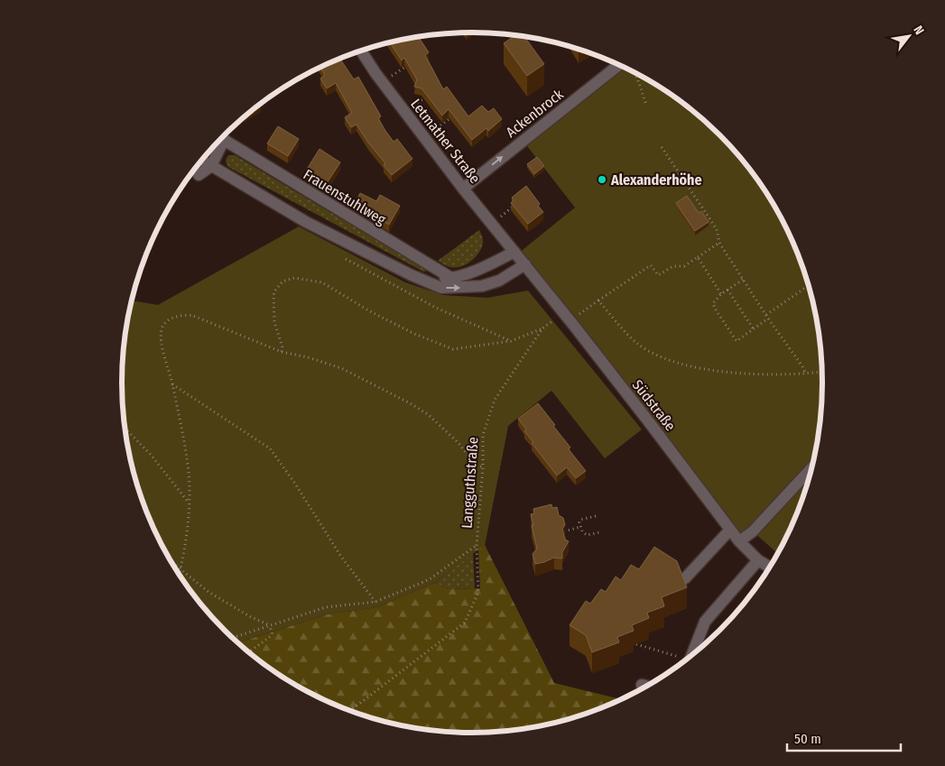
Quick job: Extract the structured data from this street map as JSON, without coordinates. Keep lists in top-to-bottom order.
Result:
{
  "streets": {
    "street": [
      "Ackenbrock",
      "Letmather Straße",
      "Frauenstuhlweg",
      "Südstraße"
    ],
    "path": ["Langguthstraße"]
  },
  "crossings": [
    ["Ackenbrock", "Letmather Straße"],
    ["Letmather Straße", "Südstraße"]
  ],
  "one_way": ["Ackenbrock"],
  "places": ["Alexanderhöhe"],
  "scale_bar": "50 m",
  "north": "top right"
}
